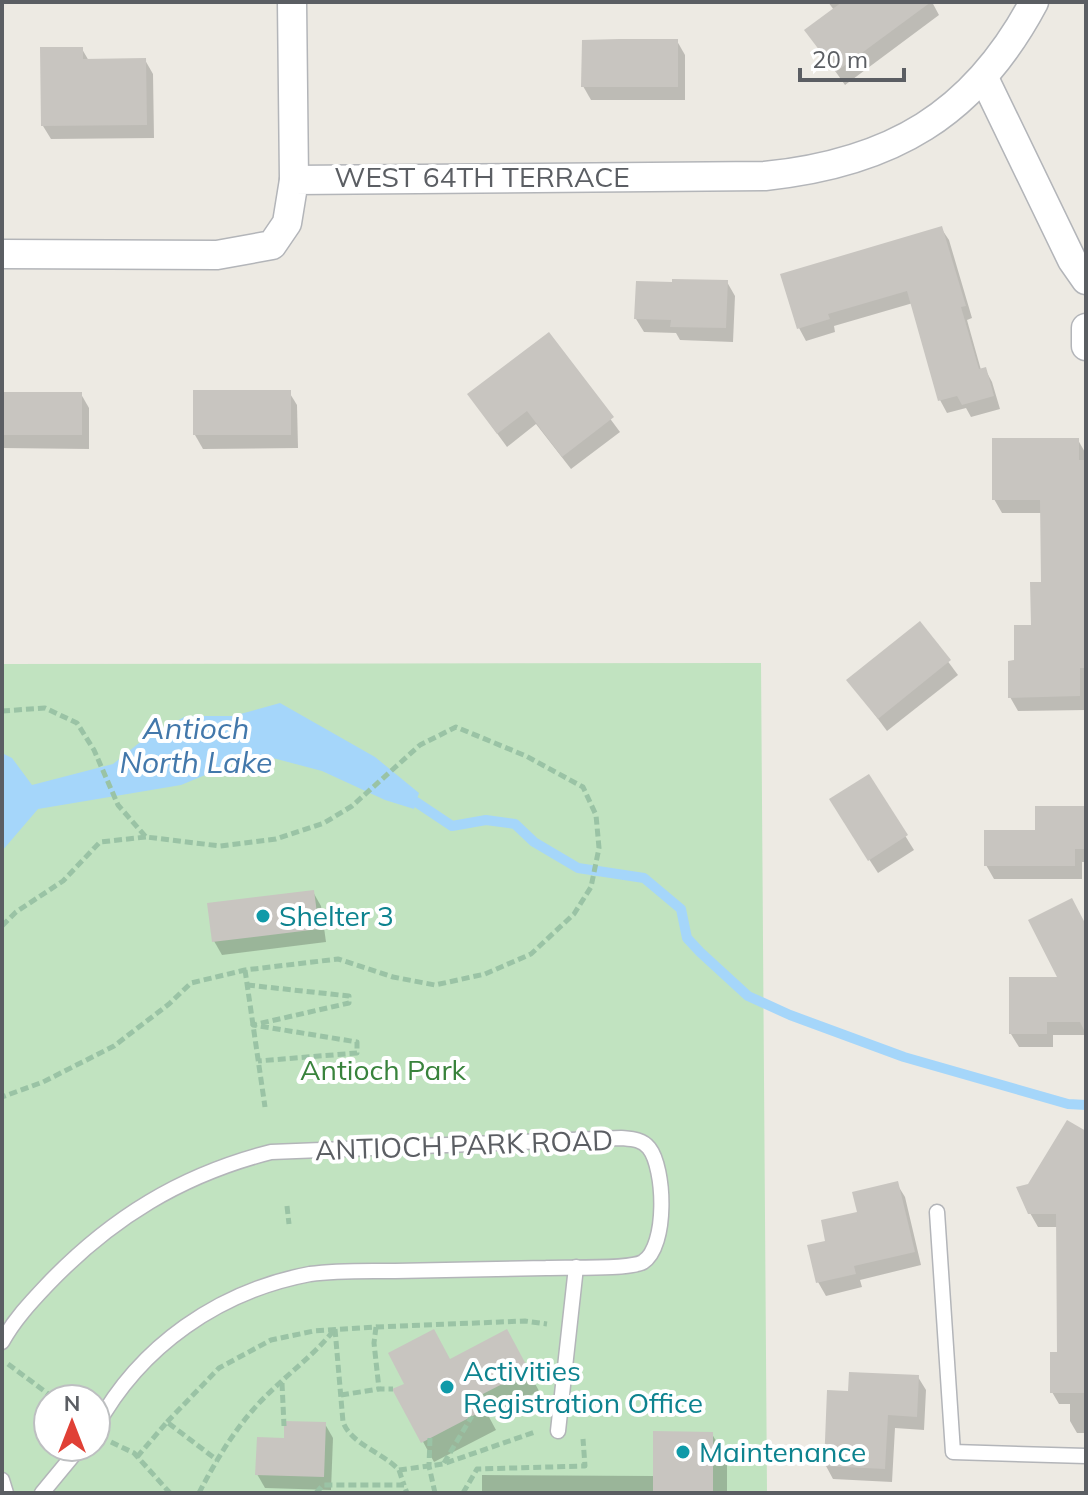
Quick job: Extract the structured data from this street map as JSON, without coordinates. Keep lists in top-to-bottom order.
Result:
{
  "streets": {
    "street": ["WEST 64TH TERRACE"],
    "lane": ["ANTIOCH PARK ROAD"]
  },
  "water": ["Antioch North Lake"],
  "parks": ["Antioch Park"],
  "places": ["Shelter 3", "Activities Registration Office", "Maintenance"],
  "scale_bar": "20 m",
  "north": "top"
}
